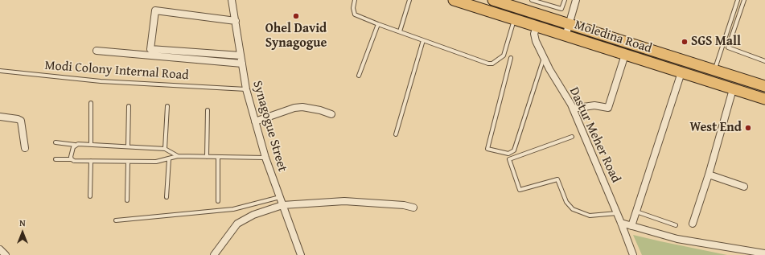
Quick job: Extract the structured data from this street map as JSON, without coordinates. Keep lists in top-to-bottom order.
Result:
{
  "streets": {
    "main road": ["Moledina Road"],
    "street": ["Synagogue Street", "Dastur Meher Road"],
    "lane": ["Modi Colony Internal Road"]
  },
  "crossings": [
    ["Moledina Road", "Dastur Meher Road"],
    ["Modi Colony Internal Road", "Synagogue Street"]
  ],
  "places": ["Ohel David Synagogue", "SGS Mall", "West End"],
  "north": "top"
}
